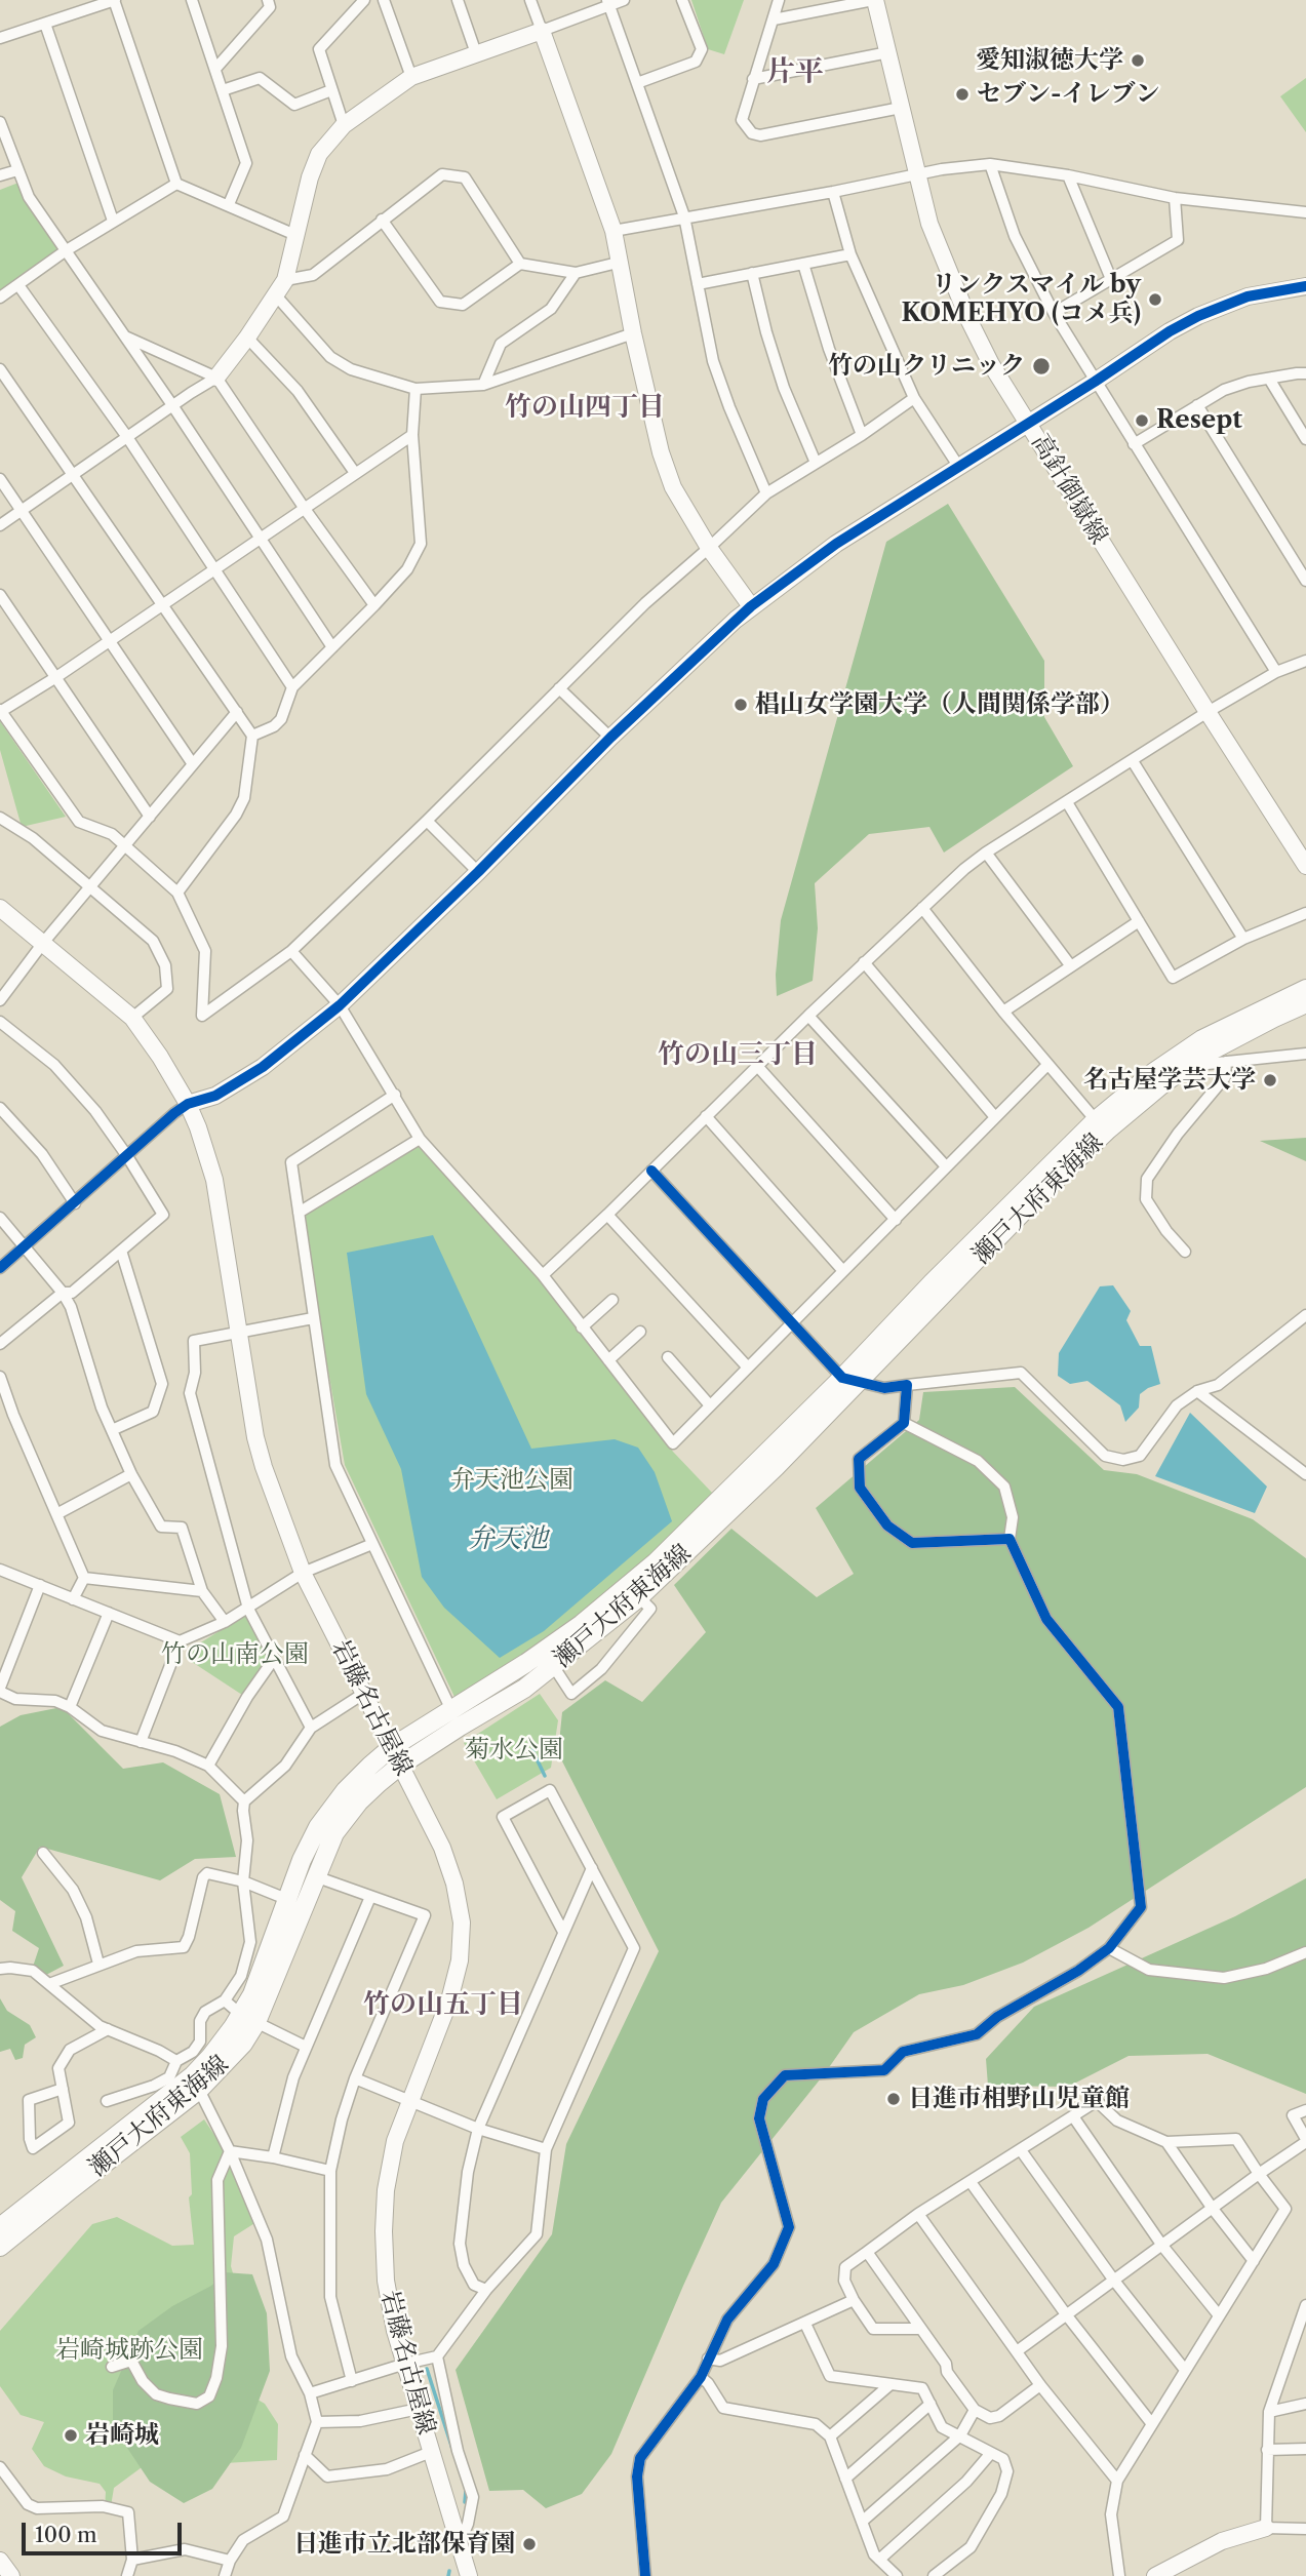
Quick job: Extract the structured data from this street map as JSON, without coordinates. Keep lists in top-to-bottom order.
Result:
{
  "streets": {
    "main road": ["瀬戸大府東海線"],
    "street": ["高針御嶽線", "岩藤名古屋線"]
  },
  "crossings": [
    ["瀬戸大府東海線", "岩藤名古屋線"]
  ],
  "districts": [
    "片平",
    "竹の山四丁目",
    "竹の山三丁目",
    "竹の山五丁目"
  ],
  "water": ["弁天池"],
  "parks": [
    "弁天池公園",
    "竹の山南公園",
    "菊水公園",
    "岩崎城跡公園"
  ],
  "places": [
    "愛知淑徳大学",
    "セブン-イレブン",
    "リンクスマイル by KOMEHYO (コメ兵)",
    "竹の山クリニック",
    "Resept",
    "椙山女学園大学（人間関係学部）",
    "名古屋学芸大学",
    "日進市相野山児童館",
    "岩崎城",
    "日進市立北部保育園"
  ],
  "scale_bar": "100 m"
}
